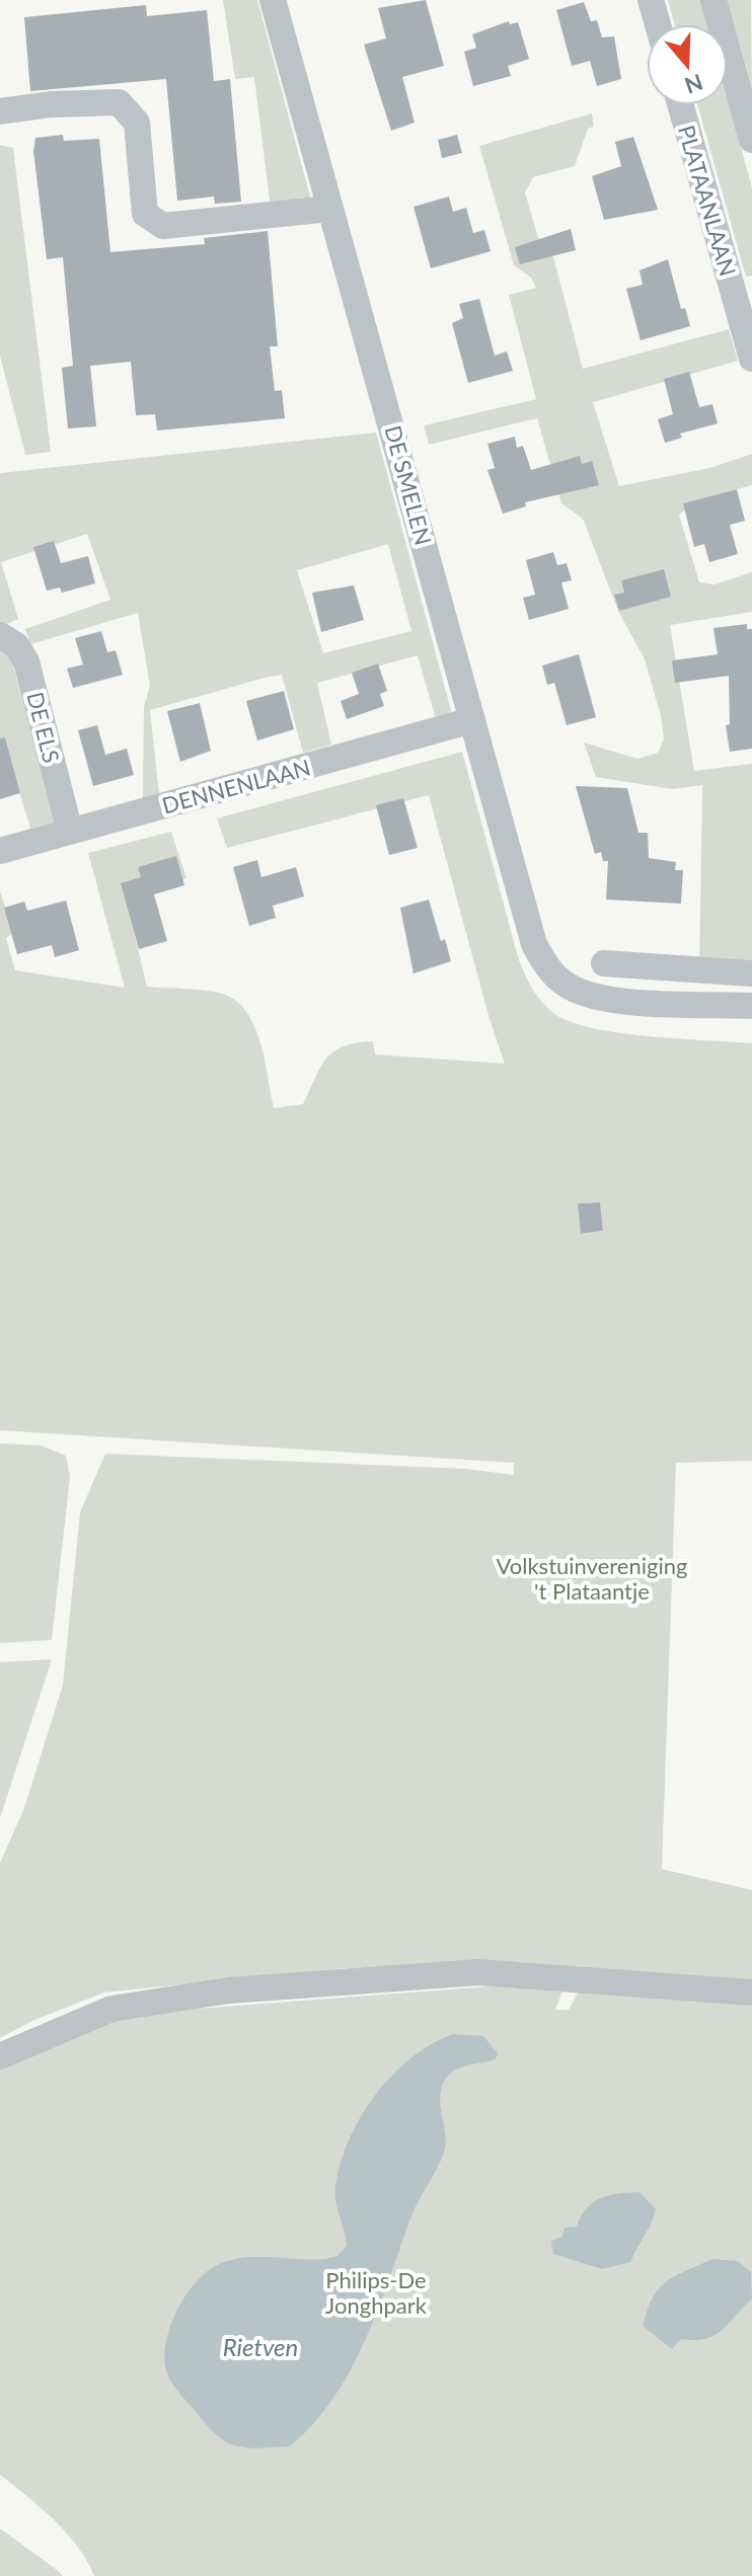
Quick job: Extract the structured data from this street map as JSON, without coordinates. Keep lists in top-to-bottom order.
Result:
{
  "streets": {
    "street": [
      "PLATAANLAAN",
      "DE SMELEN",
      "DE ELS",
      "DENNENLAAN"
    ]
  },
  "crossings": [
    ["DE SMELEN", "DENNENLAAN"],
    ["DE ELS", "DENNENLAAN"]
  ],
  "water": ["Rietven"],
  "parks": ["Volkstuinvereniging 't Plataantje", "Philips-De Jonghpark"],
  "north": "bottom"
}
